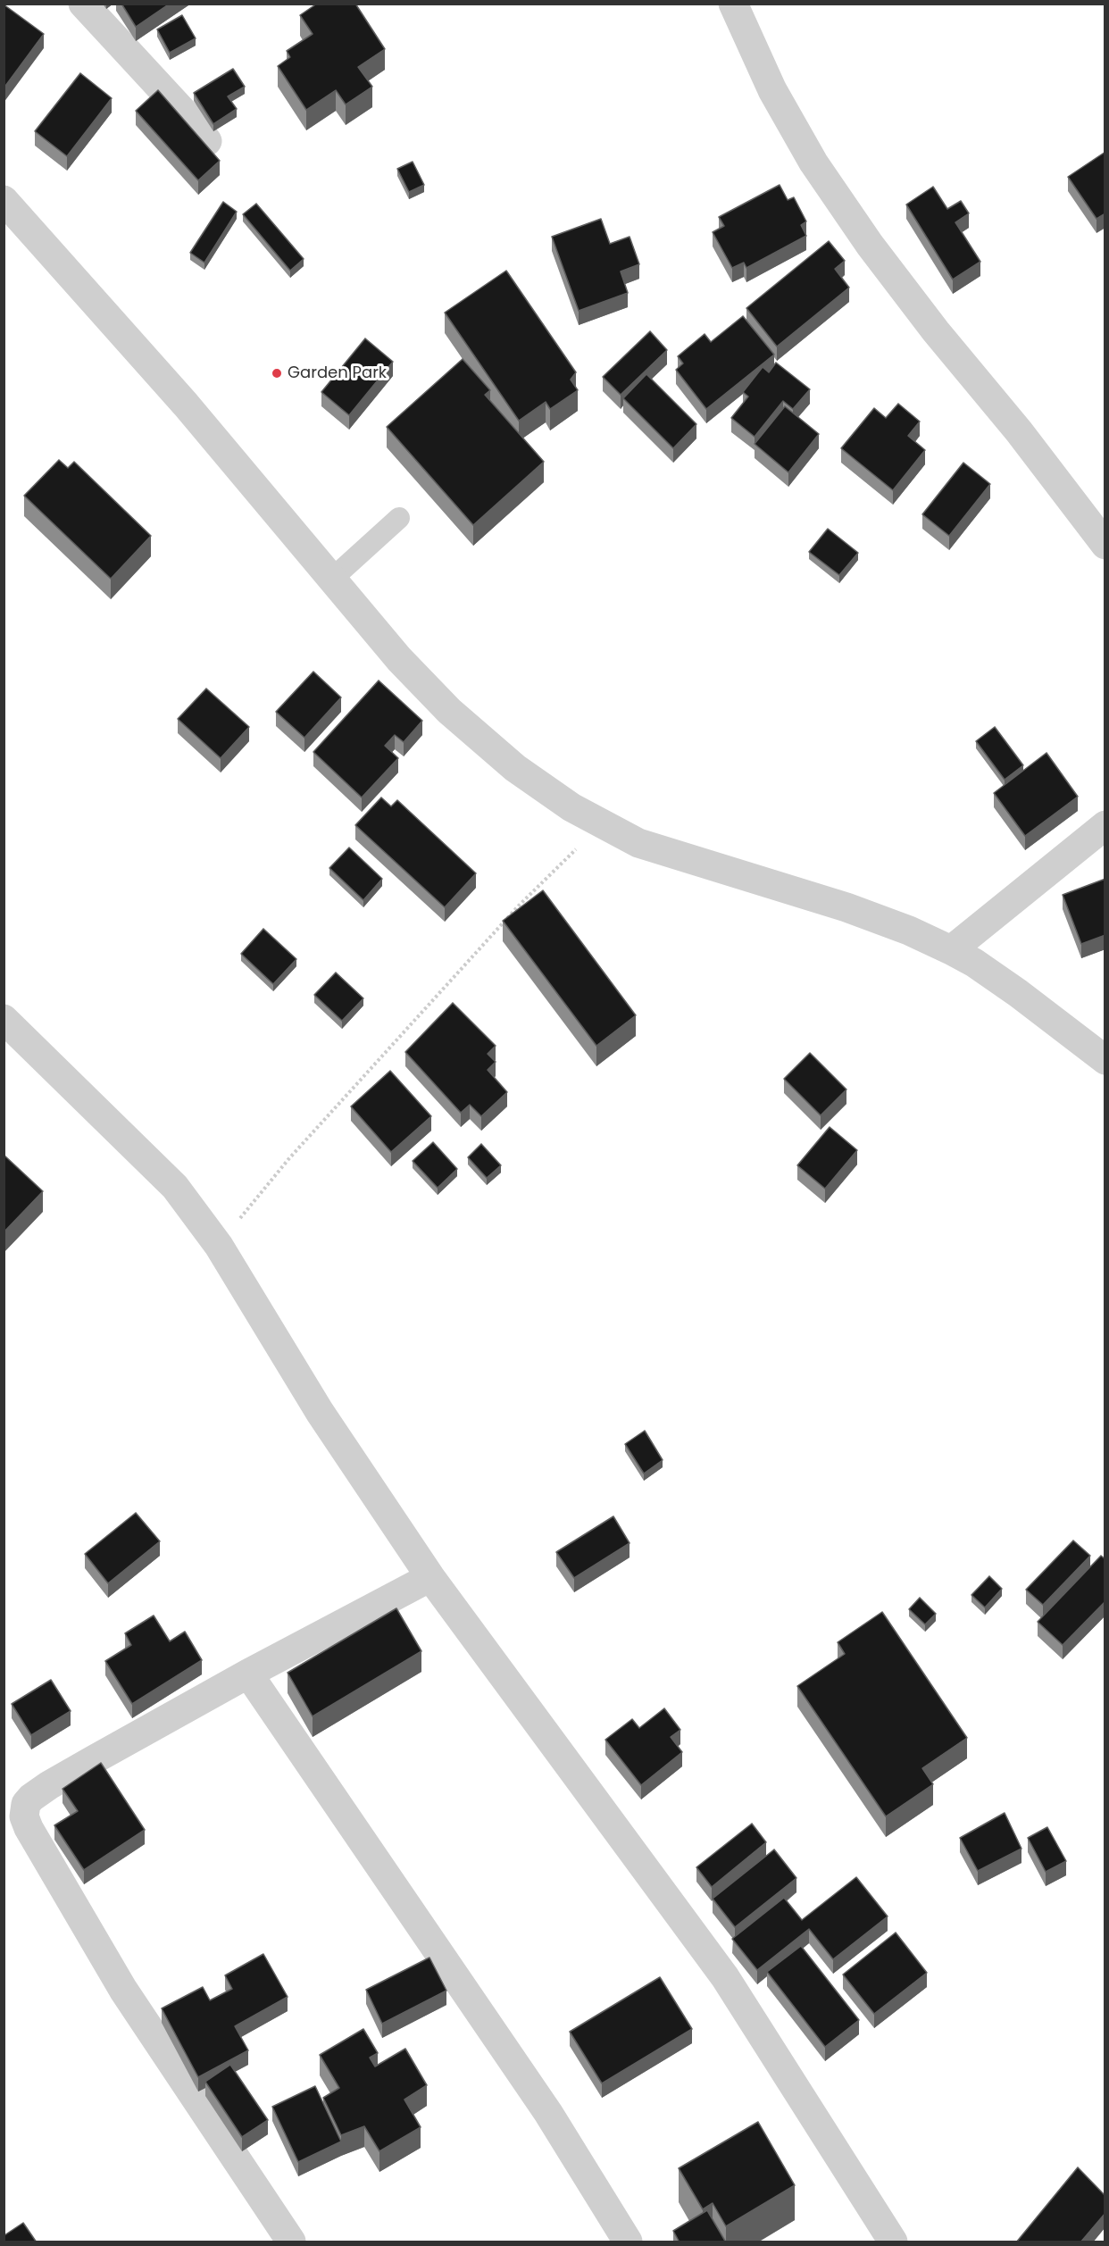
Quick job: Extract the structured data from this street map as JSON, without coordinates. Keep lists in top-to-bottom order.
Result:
{
  "places": ["Garden Park"]
}
